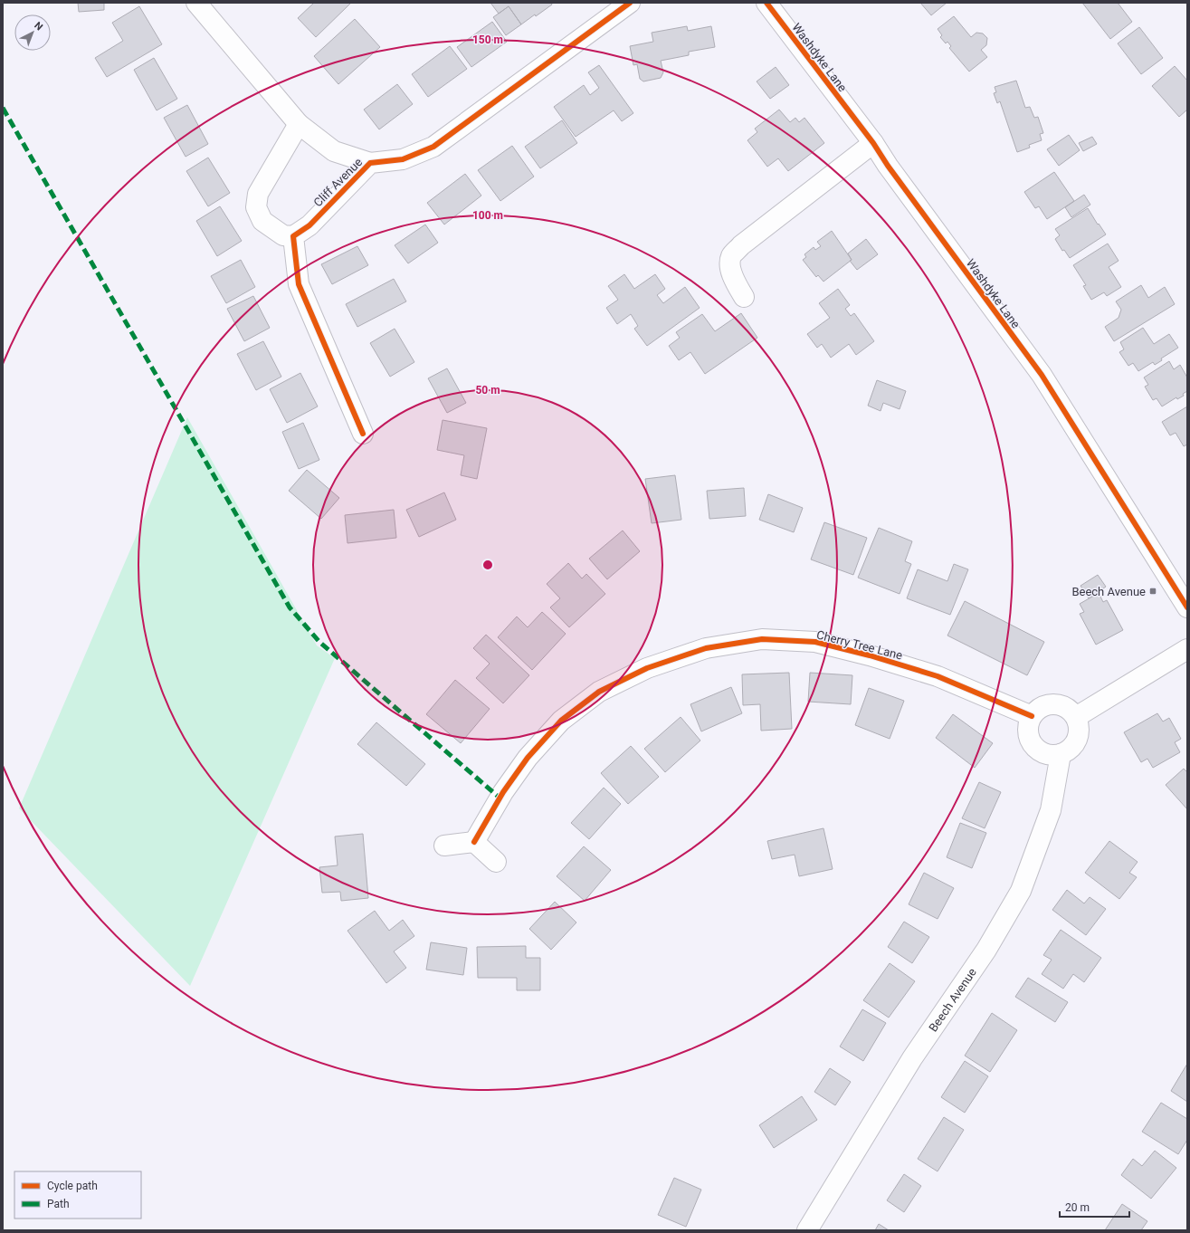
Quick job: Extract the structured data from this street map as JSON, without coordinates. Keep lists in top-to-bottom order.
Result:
{
  "streets": {
    "street": [
      "Washdyke Lane",
      "Cliff Avenue",
      "Cherry Tree Lane",
      "Beech Avenue"
    ]
  },
  "crossings": [
    ["Cherry Tree Lane", "Beech Avenue"]
  ],
  "places": {
    "transit": ["Beech Avenue"]
  },
  "legend": ["Cycle path", "Path"],
  "scale_bar": "20 m",
  "north": "top right",
  "rings": ["150 m", "100 m", "50 m"]
}
